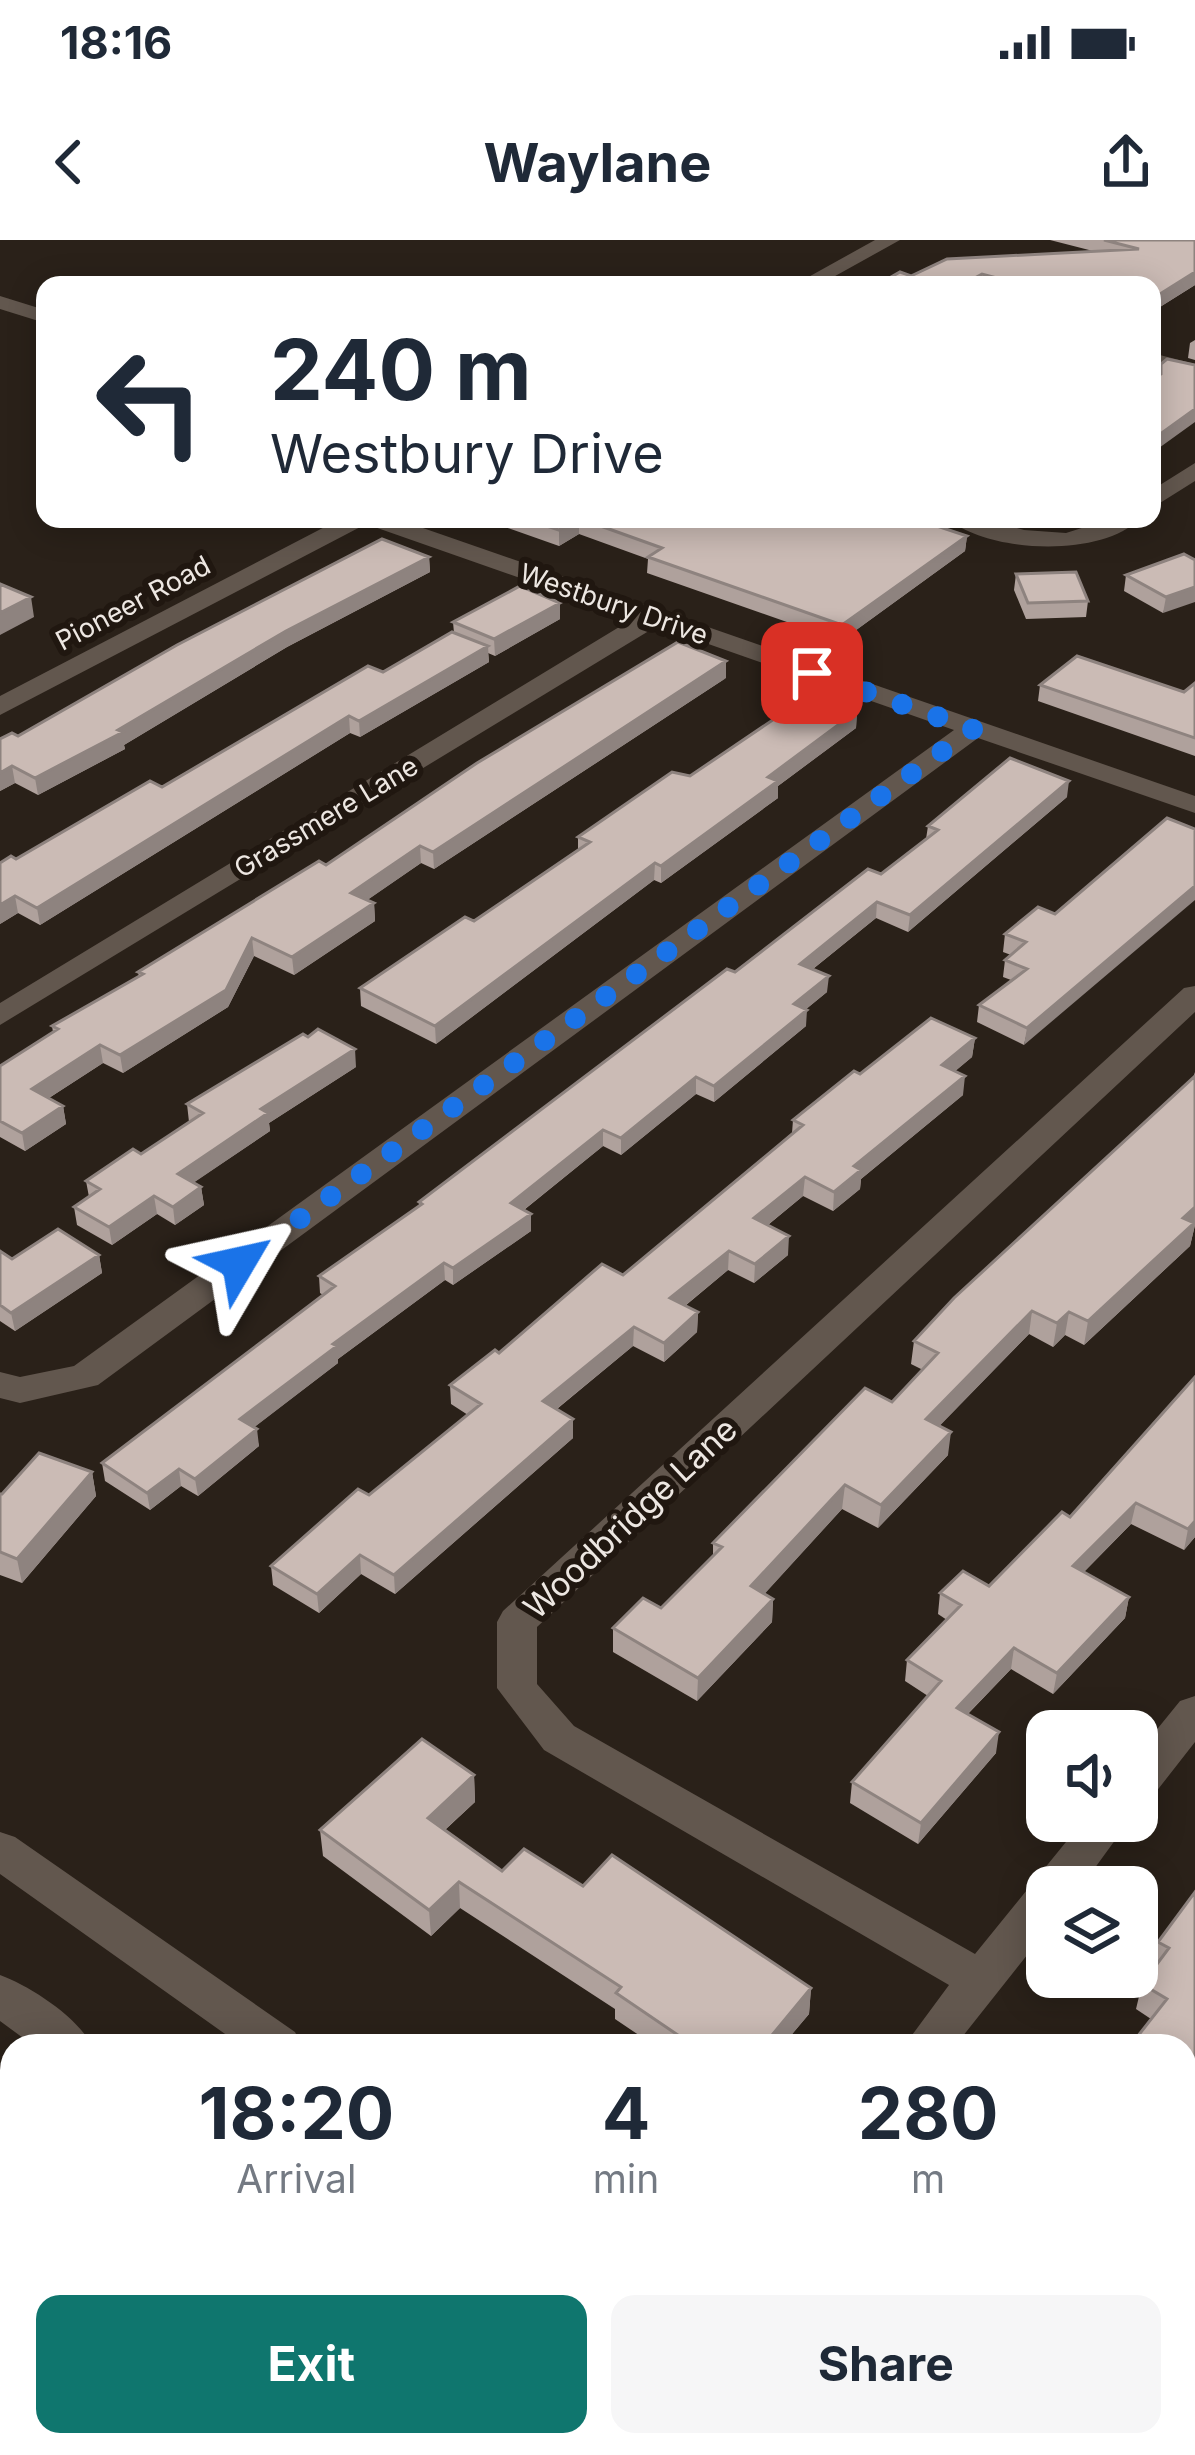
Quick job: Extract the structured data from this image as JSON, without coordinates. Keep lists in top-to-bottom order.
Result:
{
  "streets": {
    "street": [
      "Pioneer Road",
      "Westbury Drive",
      "Grassmere Lane",
      "Woodbridge Lane"
    ]
  },
  "crossings": [
    ["Westbury Drive", "Grassmere Lane"]
  ],
  "page": {
    "status": "18:16",
    "header": "Waylane",
    "turn": ["240 m", "Westbury Drive"],
    "eta": [
      "18:20",
      "Arrival",
      "4",
      "min",
      "280",
      "m"
    ],
    "buttons": ["Exit", "Share"]
  }
}
